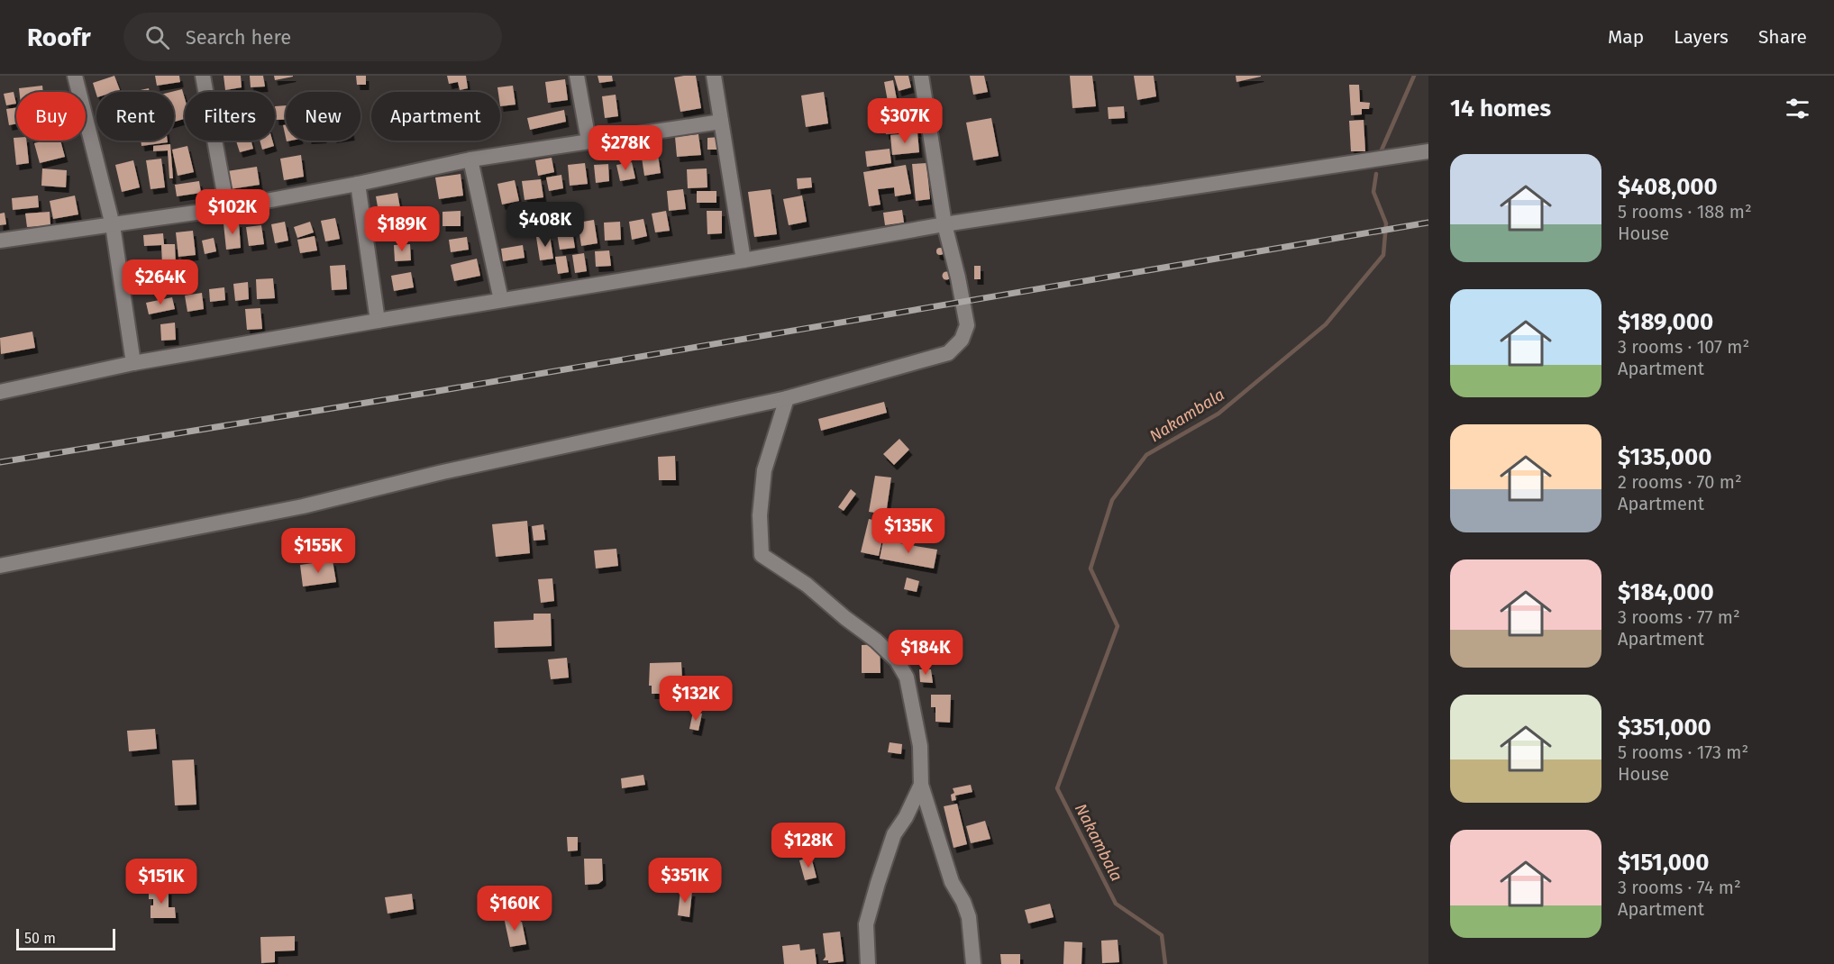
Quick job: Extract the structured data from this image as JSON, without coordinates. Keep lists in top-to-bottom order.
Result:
{
  "water": ["Nakambala"],
  "scale_bar": "50 m",
  "page": {
    "header": "Roofr",
    "search": "Search here",
    "nav": ["Map", "Layers", "Share"],
    "heading": "14 homes",
    "chip": [
      "Buy",
      "Rent",
      "Filters",
      "New",
      "Apartment"
    ],
    "price": [
      "$307K",
      "$278K",
      "$102K",
      "$408K",
      "$189K",
      "$264K",
      "$135K",
      "$155K",
      "$184K",
      "$132K",
      "$128K",
      "$351K",
      "$151K",
      "$160K"
    ],
    "list": [
      {
        "name": "$408,000",
        "note": "5 rooms · 188 m² · House"
      },
      {
        "name": "$189,000",
        "note": "3 rooms · 107 m² · Apartment"
      },
      {
        "name": "$135,000",
        "note": "2 rooms · 70 m² · Apartment"
      },
      {
        "name": "$184,000",
        "note": "3 rooms · 77 m² · Apartment"
      },
      {
        "name": "$351,000",
        "note": "5 rooms · 173 m² · House"
      },
      {
        "name": "$151,000",
        "note": "3 rooms · 74 m² · Apartment"
      }
    ],
    "scale": "50 m"
  }
}
